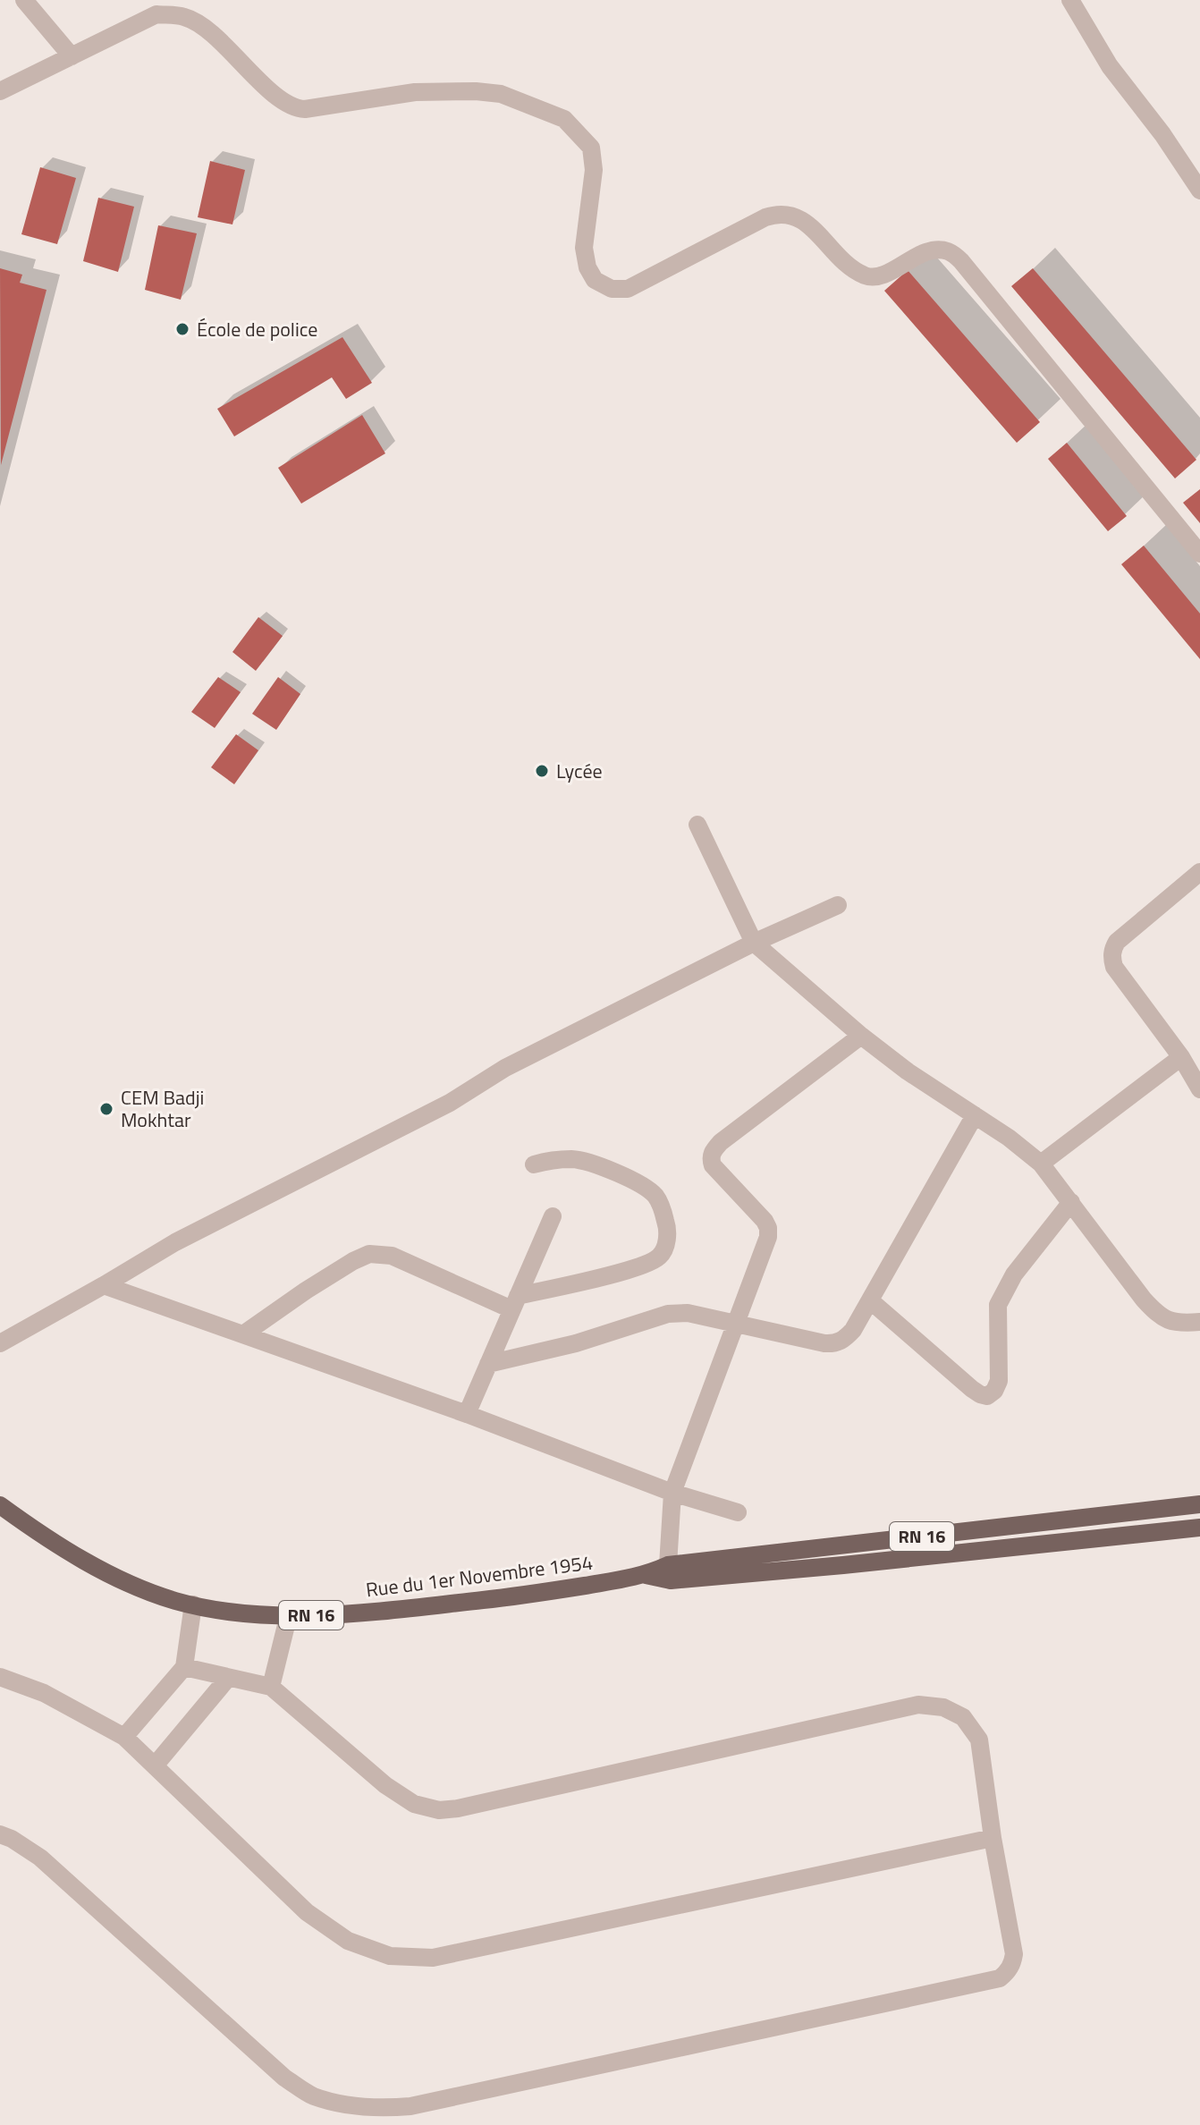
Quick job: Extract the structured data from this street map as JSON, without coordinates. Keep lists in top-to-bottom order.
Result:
{
  "streets": {
    "main road": ["RN 16", "Rue du 1er Novembre 1954"]
  },
  "crossings": [
    ["RN 16", "Rue du 1er Novembre 1954"]
  ],
  "places": ["École de police", "Lycée", "CEM Badji Mokhtar"]
}
